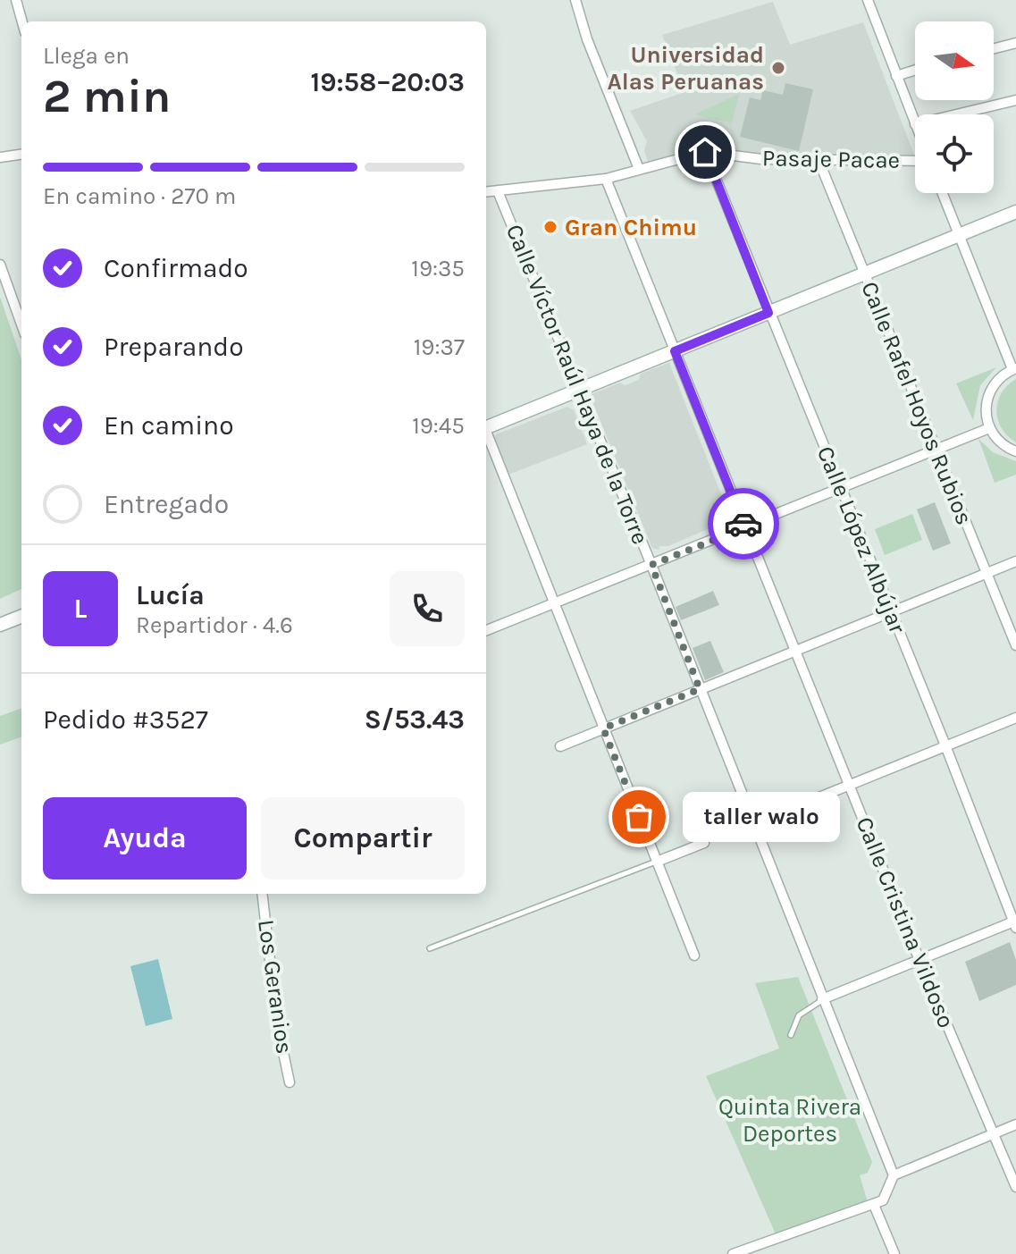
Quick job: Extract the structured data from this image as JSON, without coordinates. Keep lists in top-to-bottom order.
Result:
{
  "streets": {
    "street": [
      "Pasaje Pacae",
      "Calle Víctor Raúl Haya de la Torre",
      "Calle Rafel Hoyos Rubios",
      "Calle López Albújar",
      "Calle Cristina Vildoso",
      "Los Geranios"
    ]
  },
  "crossings": [
    ["Pasaje Pacae", "Calle Víctor Raúl Haya de la Torre"],
    ["Pasaje Pacae", "Calle Rafel Hoyos Rubios"],
    ["Pasaje Pacae", "Calle López Albújar"],
    ["Pasaje Pacae", "Calle Cristina Vildoso"]
  ],
  "parks": ["Quinta Rivera Deportes"],
  "places": ["Universidad Alas Peruanas", "Gran Chimu", "taller walo"],
  "north": "right",
  "page": {
    "heading": ["2 min", "Llega en", "19:58–20:03"],
    "panel": [
      "Lucía",
      "Repartidor · 4.6",
      "Pedido #3527",
      "S/53.43"
    ],
    "bar": "En camino · 270 m",
    "list": [
      ["Confirmado", "19:35"],
      ["Preparando", "19:37"],
      ["En camino", "19:45"],
      "Entregado"
    ],
    "round": "L",
    "buttons": ["Ayuda", "Compartir"],
    "bubble": "taller walo"
  }
}
